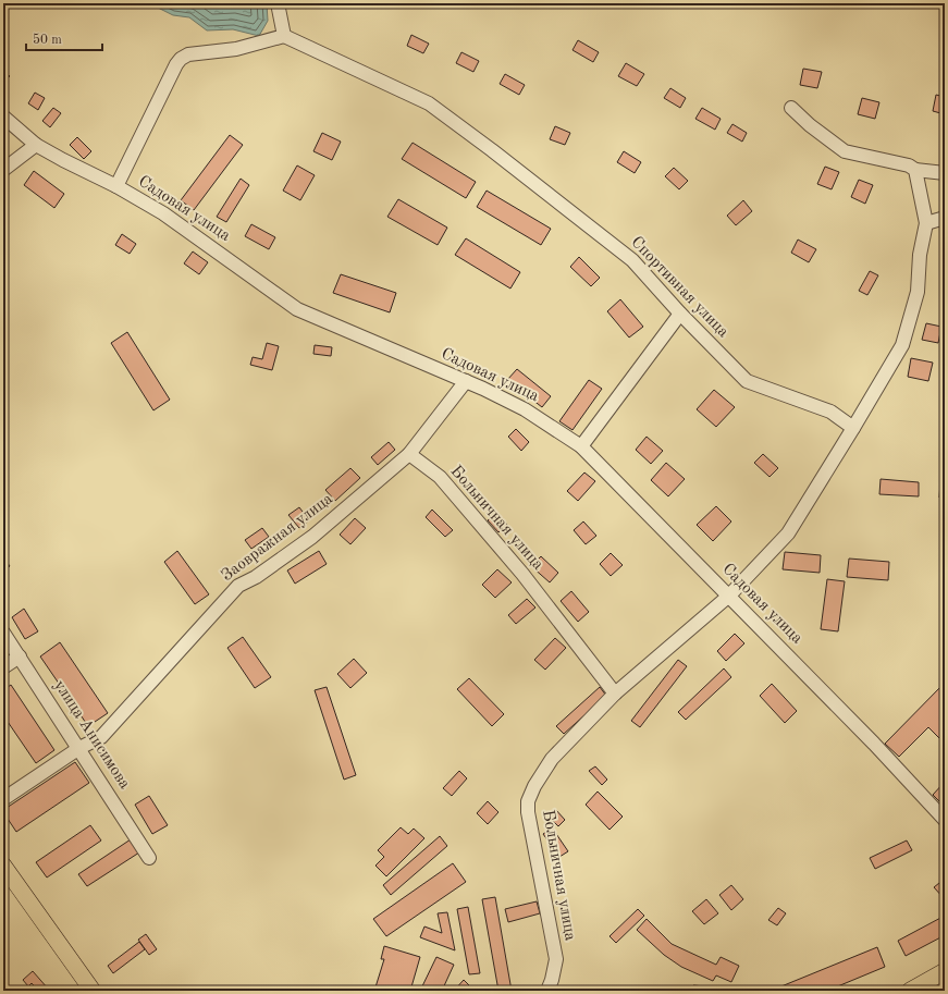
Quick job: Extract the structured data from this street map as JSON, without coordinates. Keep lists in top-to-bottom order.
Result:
{
  "streets": {
    "street": [
      "Садовая улица",
      "Спортивная улица",
      "Больничная улица",
      "Заовражная улица",
      "улица Анисимова"
    ]
  },
  "crossings": [
    ["Садовая улица", "Больничная улица"],
    ["Садовая улица", "Заовражная улица"],
    ["Спортивная улица", "Больничная улица"],
    ["Больничная улица", "Заовражная улица"],
    ["Заовражная улица", "улица Анисимова"]
  ],
  "scale_bar": "50 m"
}
